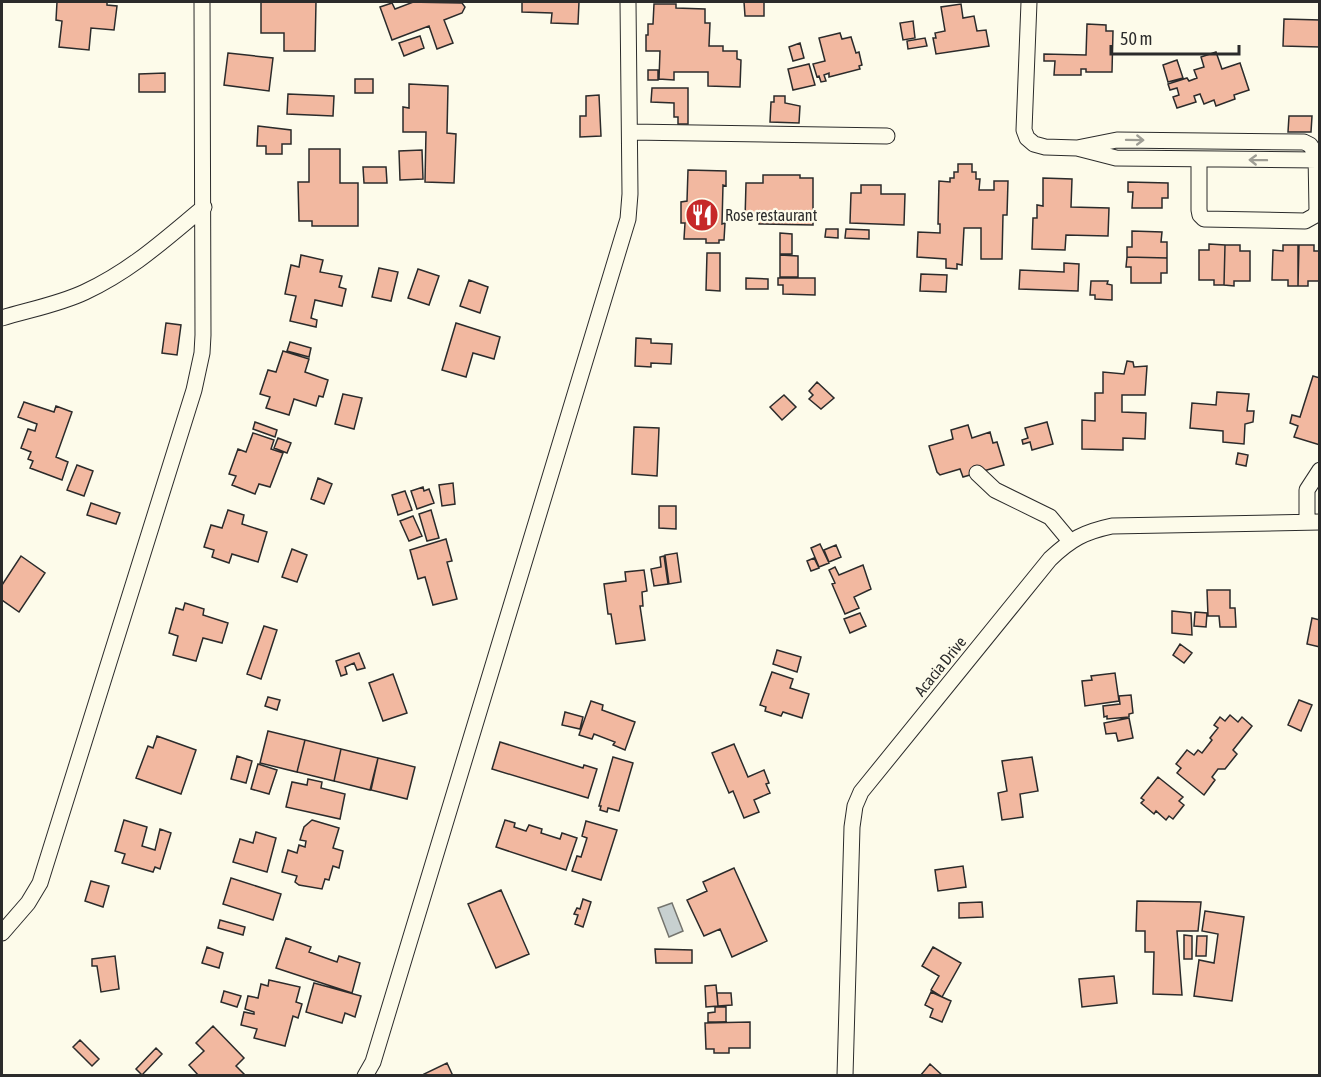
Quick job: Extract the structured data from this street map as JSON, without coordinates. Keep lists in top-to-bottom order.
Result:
{
  "streets": {
    "street": ["Acacia Drive"]
  },
  "places": {
    "restaurant": ["Rose restaurant"]
  },
  "scale_bar": "50 m"
}
